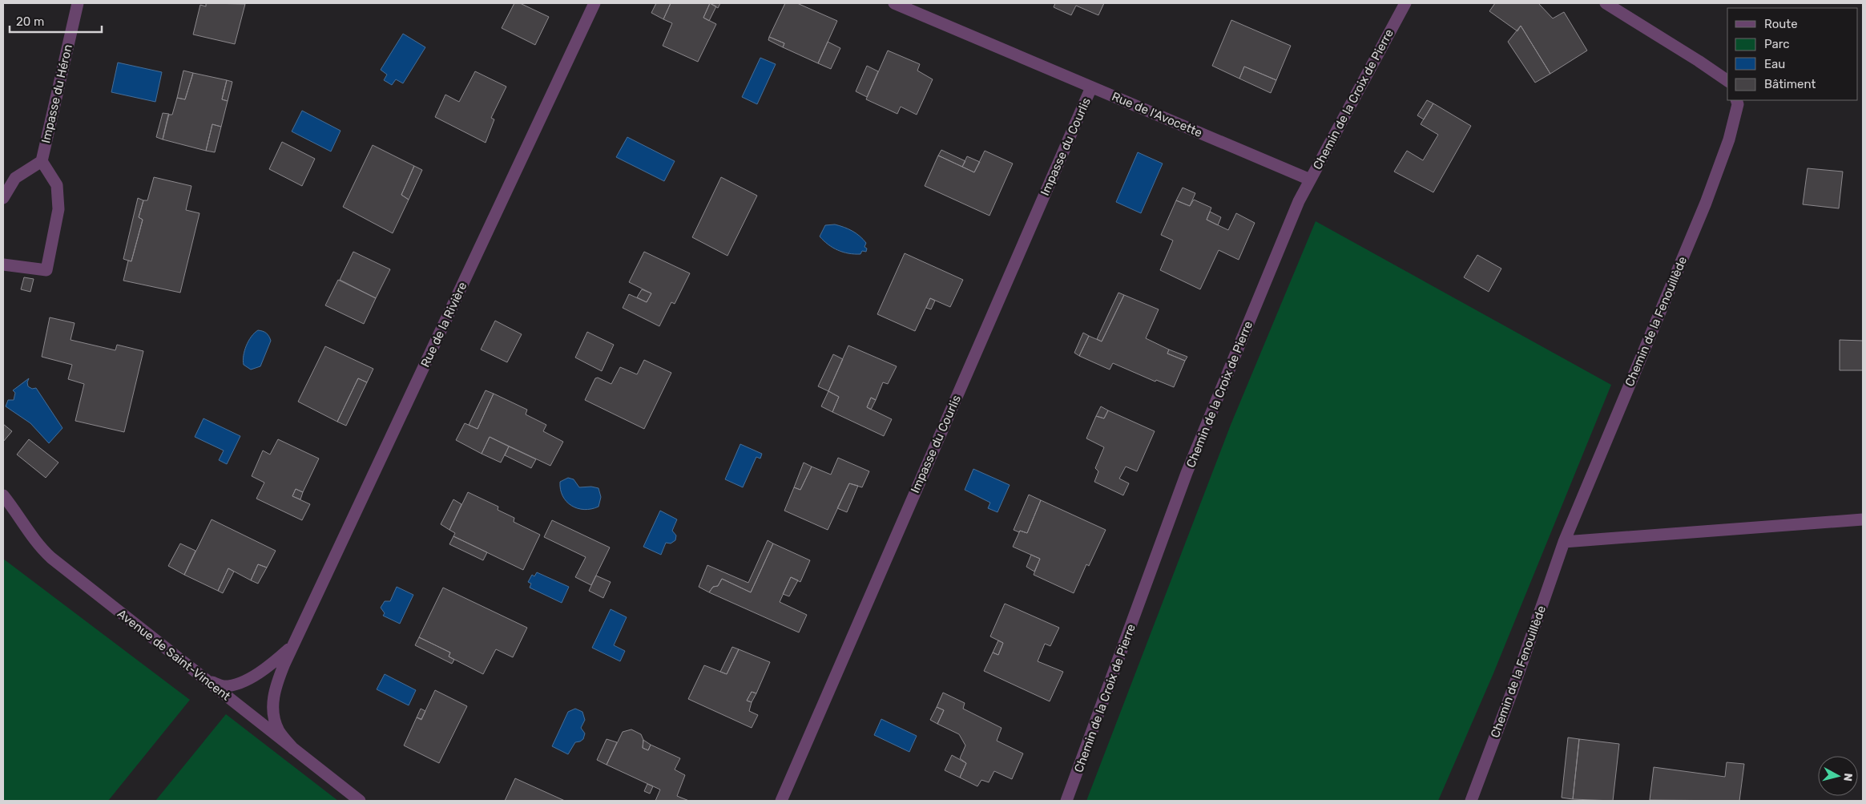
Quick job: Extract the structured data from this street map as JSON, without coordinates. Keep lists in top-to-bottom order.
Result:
{
  "streets": {
    "street": [
      "Impasse du Héron",
      "Chemin de la Croix de Pierre",
      "Rue de l'Avocette",
      "Impasse du Courlis",
      "Chemin de la Fenouillède",
      "Rue de la Rivière",
      "Avenue de Saint-Vincent"
    ]
  },
  "crossings": [
    ["Chemin de la Croix de Pierre", "Rue de l'Avocette"],
    ["Rue de l'Avocette", "Impasse du Courlis"],
    ["Rue de la Rivière", "Avenue de Saint-Vincent"]
  ],
  "legend": [
    "Route",
    "Parc",
    "Eau",
    "Bâtiment"
  ],
  "scale_bar": "20 m",
  "north": "right"
}
